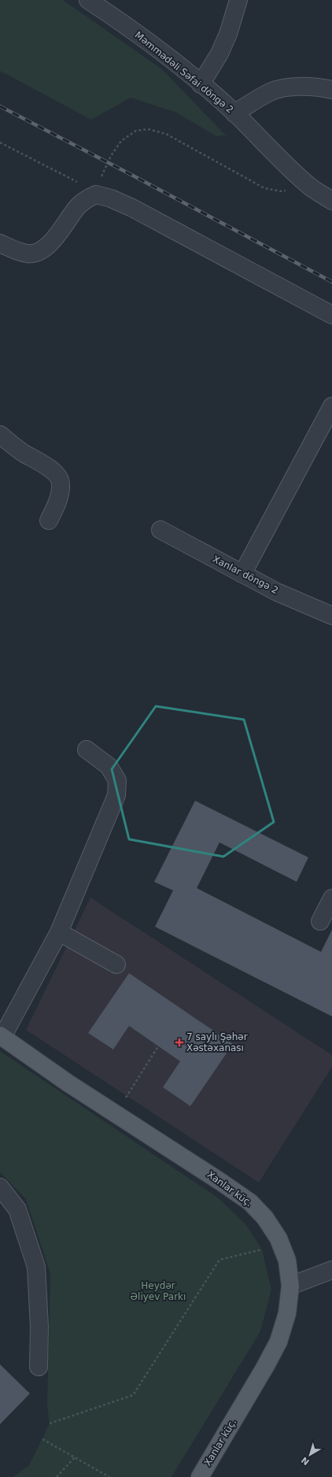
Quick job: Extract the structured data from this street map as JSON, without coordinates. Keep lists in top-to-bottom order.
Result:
{
  "streets": {
    "main road": ["Xanlar küç."],
    "street": ["Məmmədəli Səfai döngə 2", "Xanlar döngə 2"]
  },
  "parks": ["Heydər Əliyev Parkı"],
  "places": {
    "health": ["7 saylı Şəhər Xəstəxanası"]
  },
  "north": "bottom left"
}
